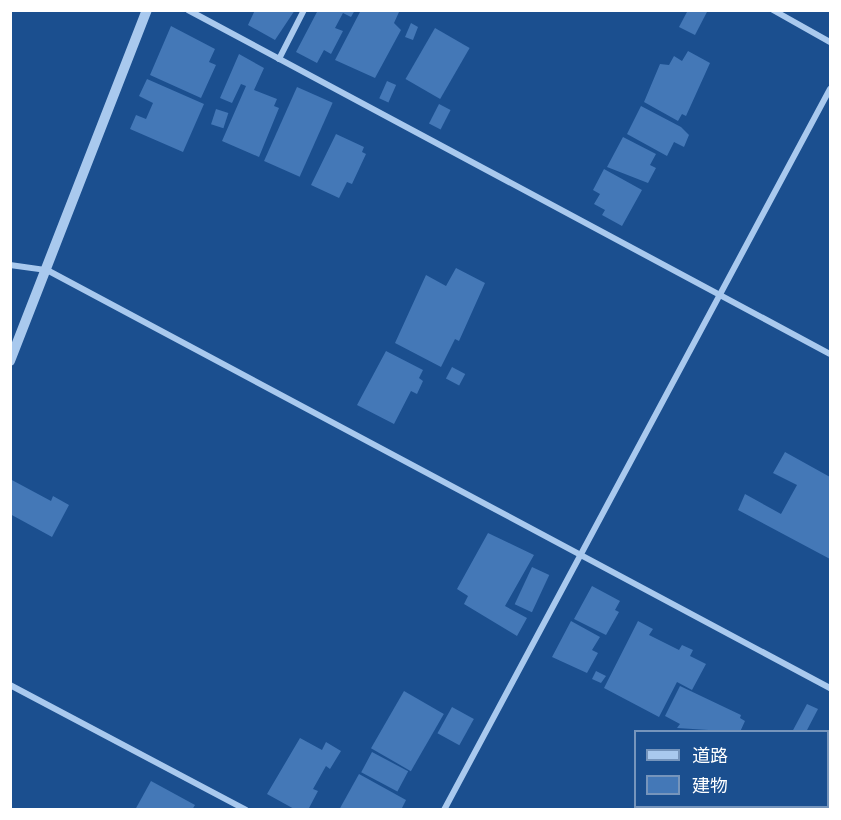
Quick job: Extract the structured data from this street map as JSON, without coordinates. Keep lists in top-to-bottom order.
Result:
{
  "legend": ["道路", "建物"]
}
